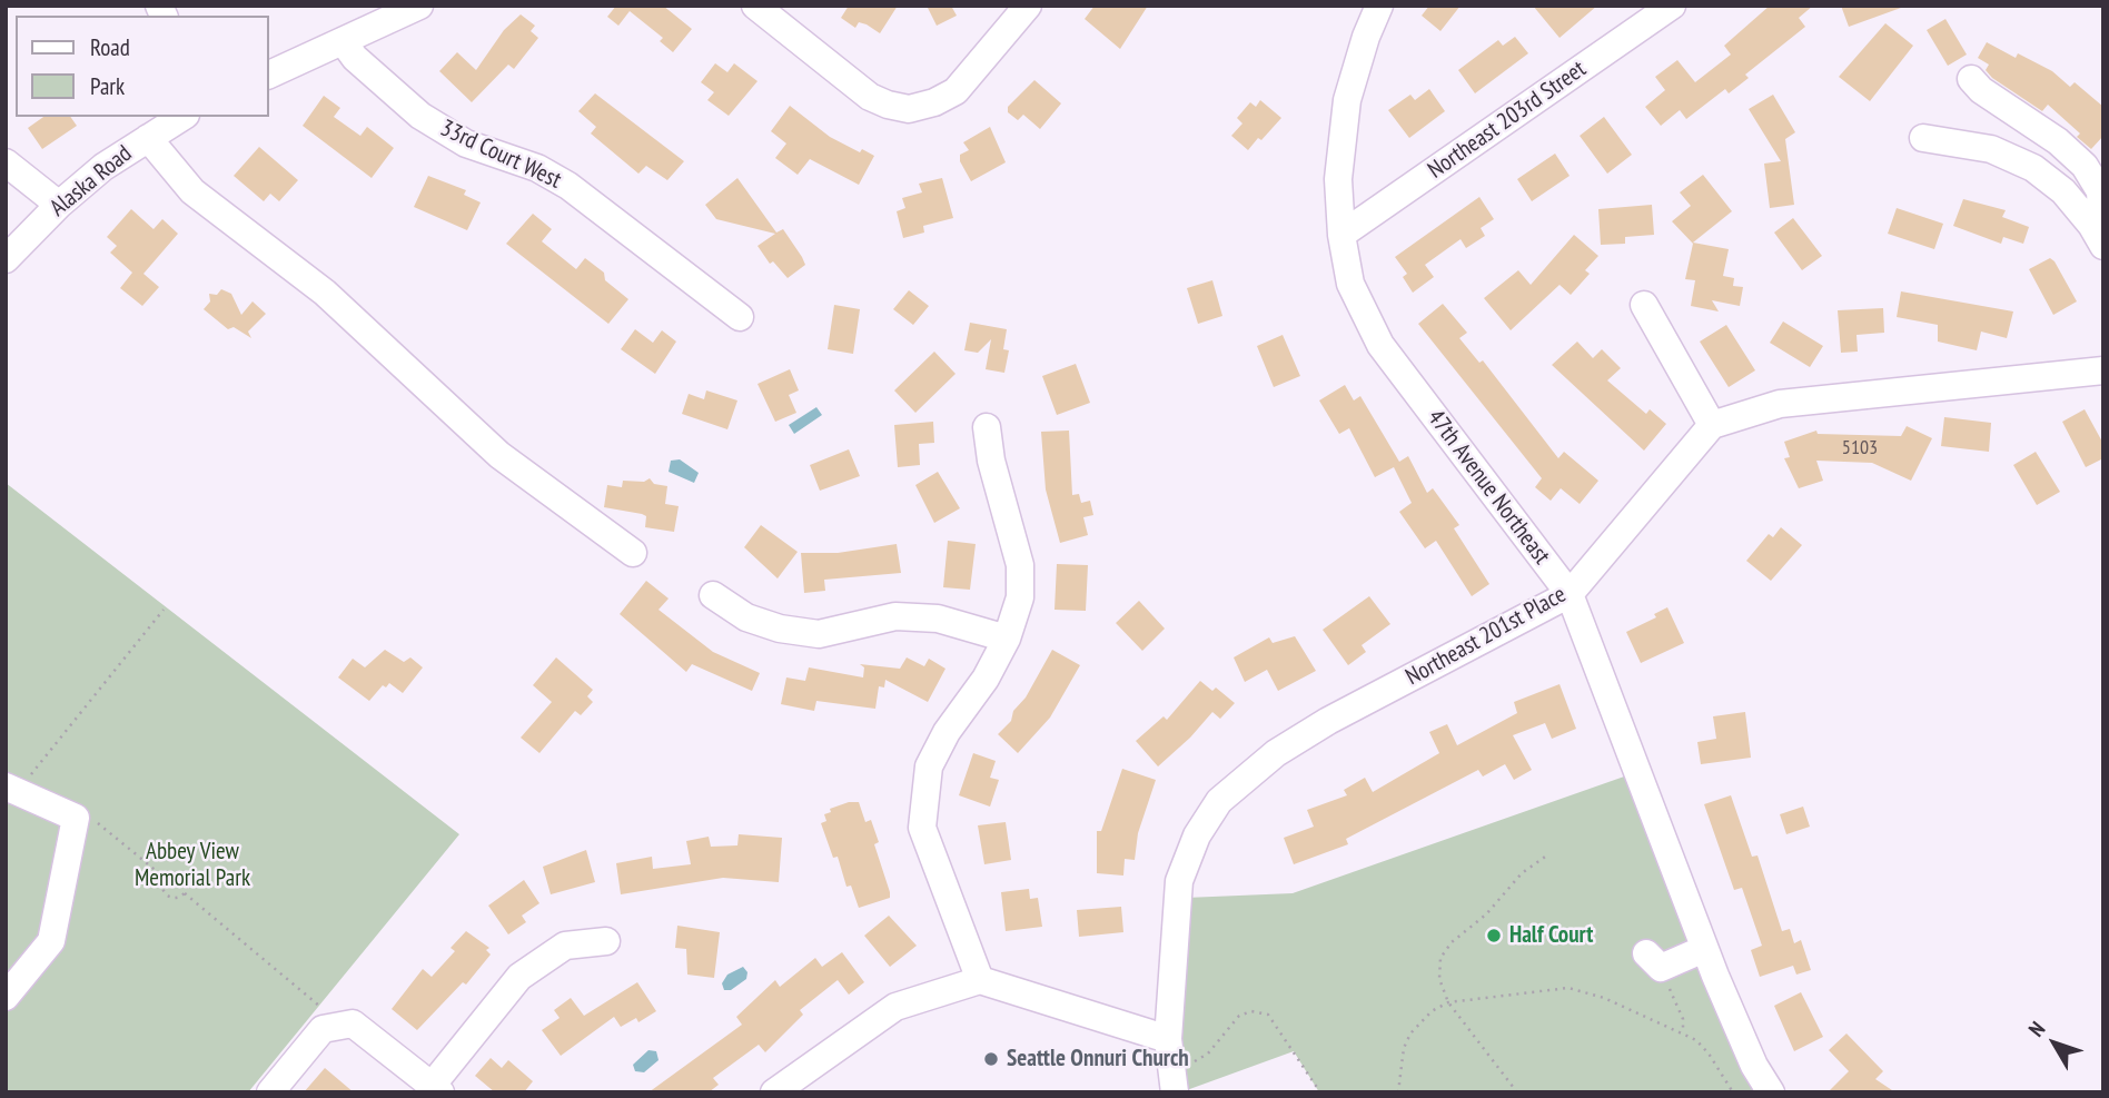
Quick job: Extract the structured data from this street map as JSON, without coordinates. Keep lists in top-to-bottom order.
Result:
{
  "streets": {
    "street": [
      "Northeast 203rd Street",
      "33rd Court West",
      "Alaska Road",
      "47th Avenue Northeast",
      "Northeast 201st Place"
    ]
  },
  "crossings": [
    ["Northeast 203rd Street", "47th Avenue Northeast"],
    ["47th Avenue Northeast", "Northeast 201st Place"]
  ],
  "parks": ["Abbey View Memorial Park"],
  "places": ["Half Court", "Seattle Onnuri Church"],
  "house_numbers": ["5103"],
  "legend": ["Road", "Park"],
  "north": "top left"
}
